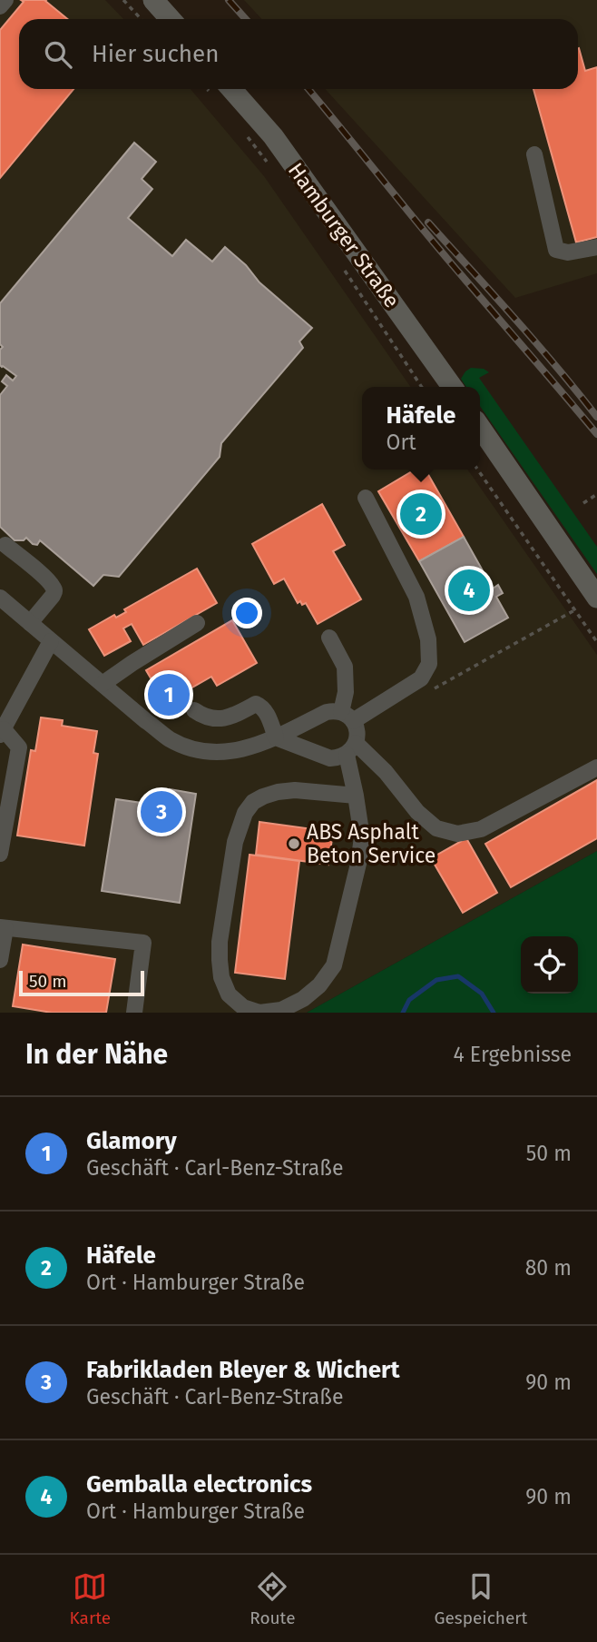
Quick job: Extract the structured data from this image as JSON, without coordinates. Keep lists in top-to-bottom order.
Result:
{
  "streets": {
    "main road": ["Hamburger Straße"]
  },
  "places": ["ABS Asphalt Beton Service"],
  "scale_bar": "50 m",
  "page": {
    "search": "Hier suchen",
    "popup": ["Häfele", "Ort"],
    "pins": [
      "2",
      "4",
      "1",
      "3"
    ],
    "scale": "50 m",
    "heading": ["In der Nähe", "4 Ergebnisse"],
    "list": [
      {
        "mark": "1",
        "name": "Glamory",
        "note": "Geschäft · Carl-Benz-Straße",
        "value": "50 m"
      },
      {
        "mark": "2",
        "name": "Häfele",
        "note": "Ort · Hamburger Straße",
        "value": "80 m"
      },
      {
        "mark": "3",
        "name": "Fabrikladen Bleyer & Wichert",
        "note": "Geschäft · Carl-Benz-Straße",
        "value": "90 m"
      },
      {
        "mark": "4",
        "name": "Gemballa electronics",
        "note": "Ort · Hamburger Straße",
        "value": "90 m"
      }
    ],
    "nav": ["Karte", "Route", "Gespeichert"]
  }
}
